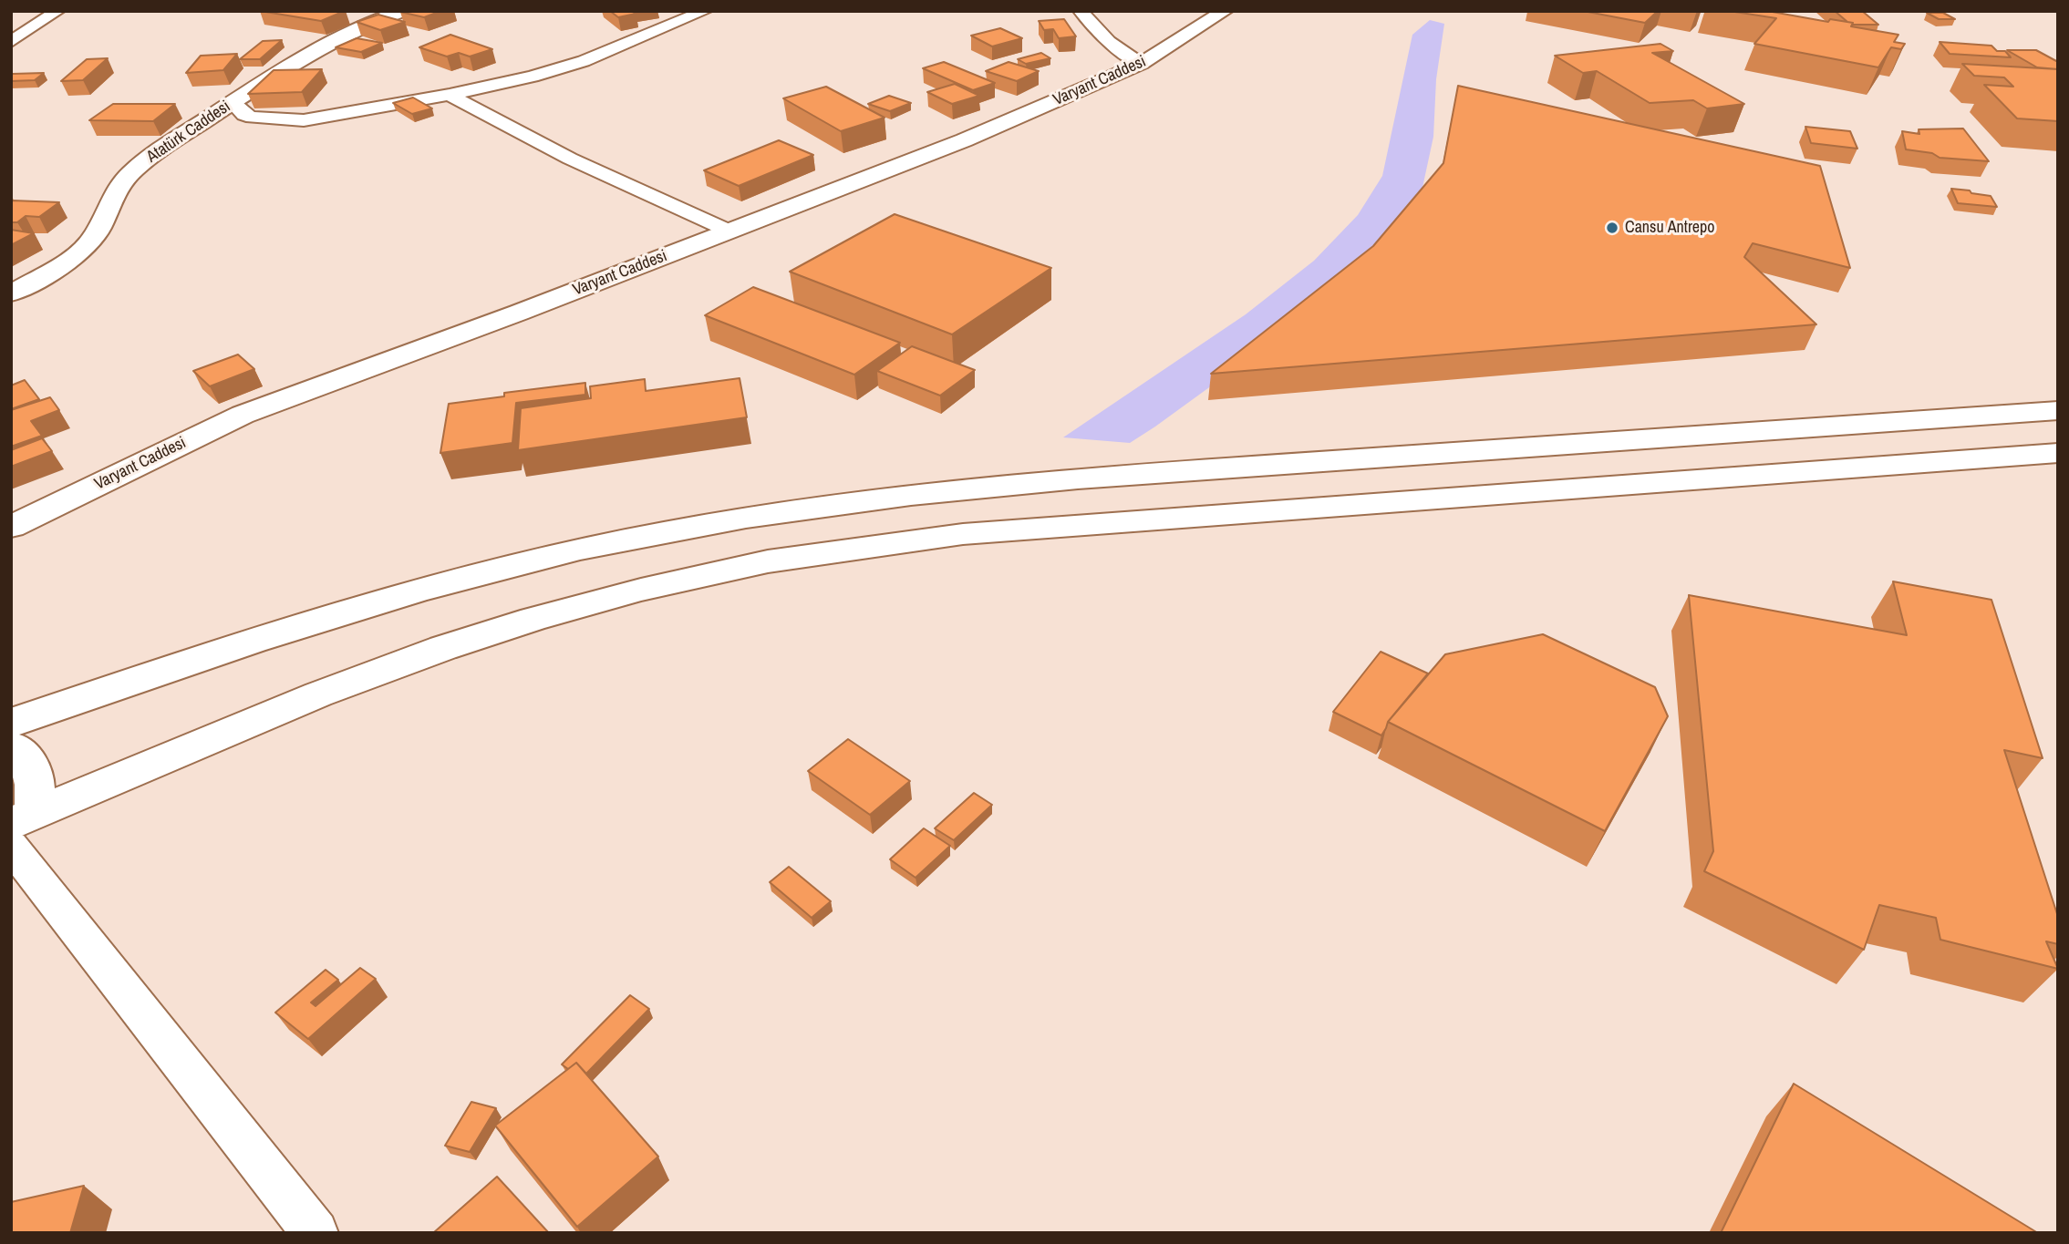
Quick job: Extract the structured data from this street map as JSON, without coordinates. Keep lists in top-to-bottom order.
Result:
{
  "streets": {
    "main road": ["Varyant Caddesi", "Atatürk Caddesi"]
  },
  "places": ["Cansu Antrepo"]
}
